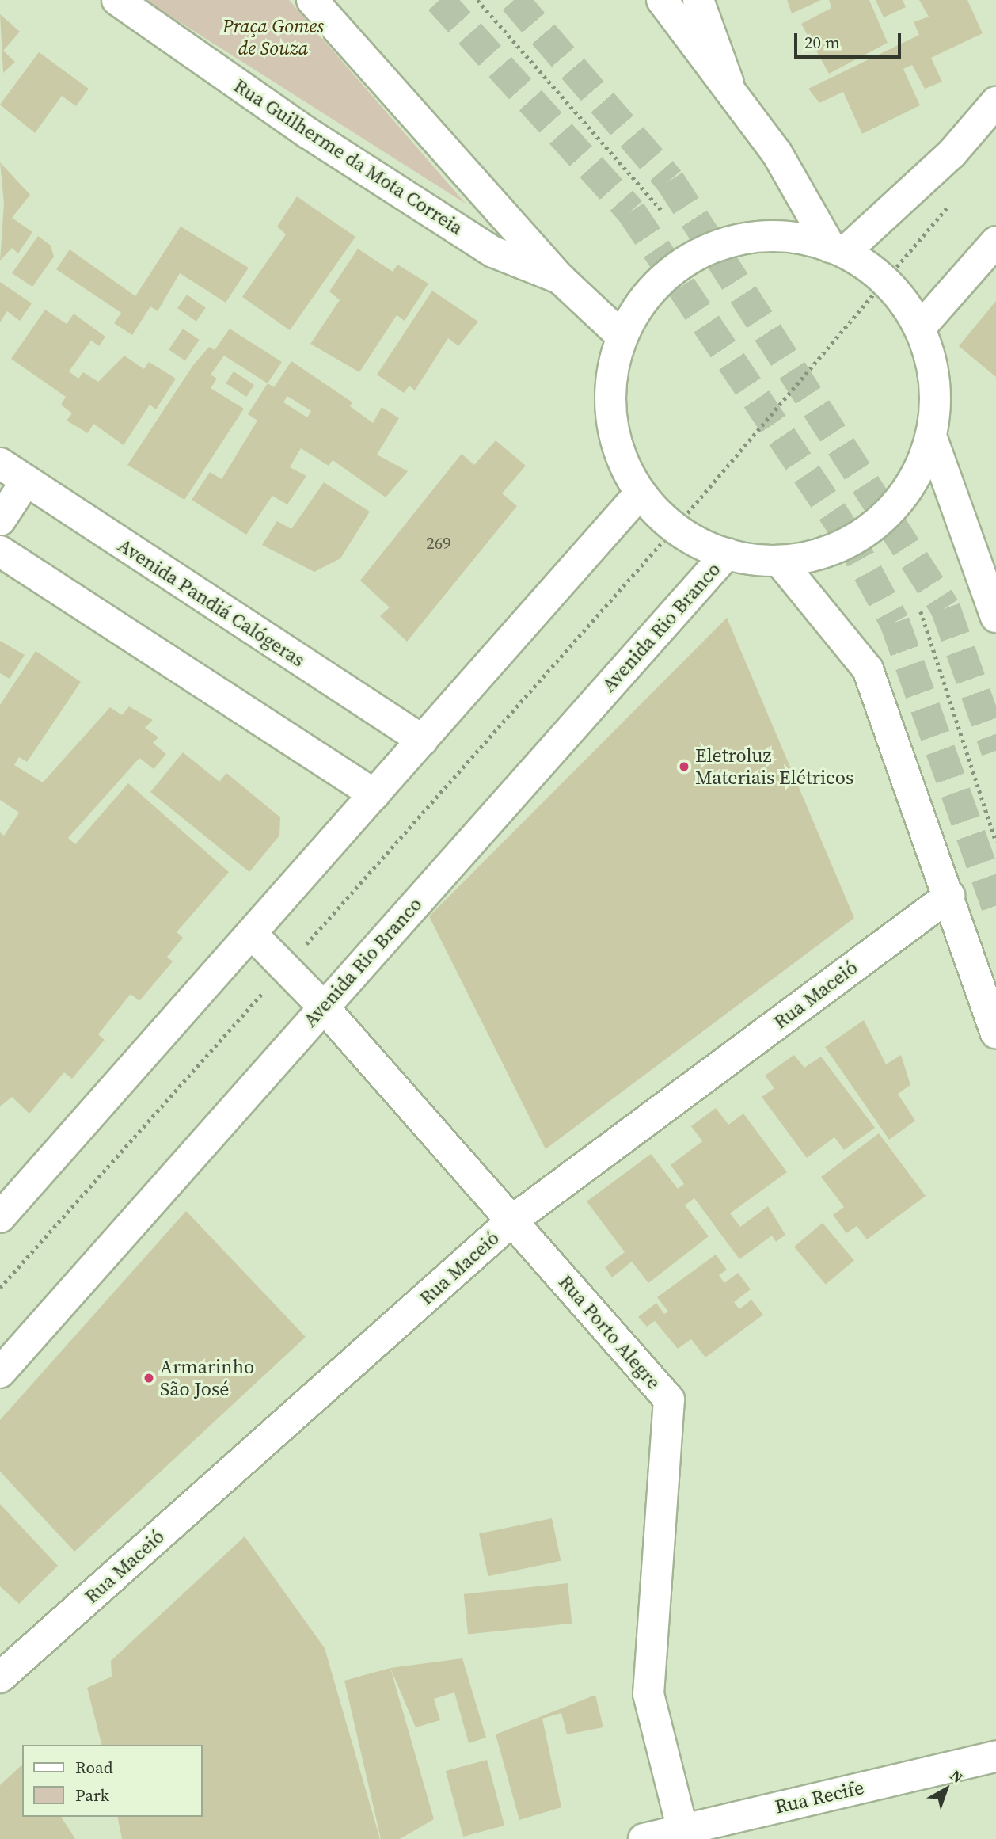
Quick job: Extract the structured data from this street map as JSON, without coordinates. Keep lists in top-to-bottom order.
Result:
{
  "streets": {
    "main road": [
      "Rua Guilherme da Mota Correia",
      "Avenida Pandiá Calógeras",
      "Avenida Rio Branco",
      "Rua Maceió",
      "Rua Porto Alegre",
      "Rua Recife"
    ]
  },
  "crossings": [
    ["Avenida Rio Branco", "Rua Porto Alegre"],
    ["Rua Maceió", "Rua Porto Alegre"],
    ["Rua Porto Alegre", "Rua Recife"]
  ],
  "parks": ["Praça Gomes de Souza"],
  "places": ["Eletroluz Materiais Elétricos", "Armarinho São José"],
  "house_numbers": ["269"],
  "legend": ["Road", "Park"],
  "scale_bar": "20 m",
  "north": "top right"
}
